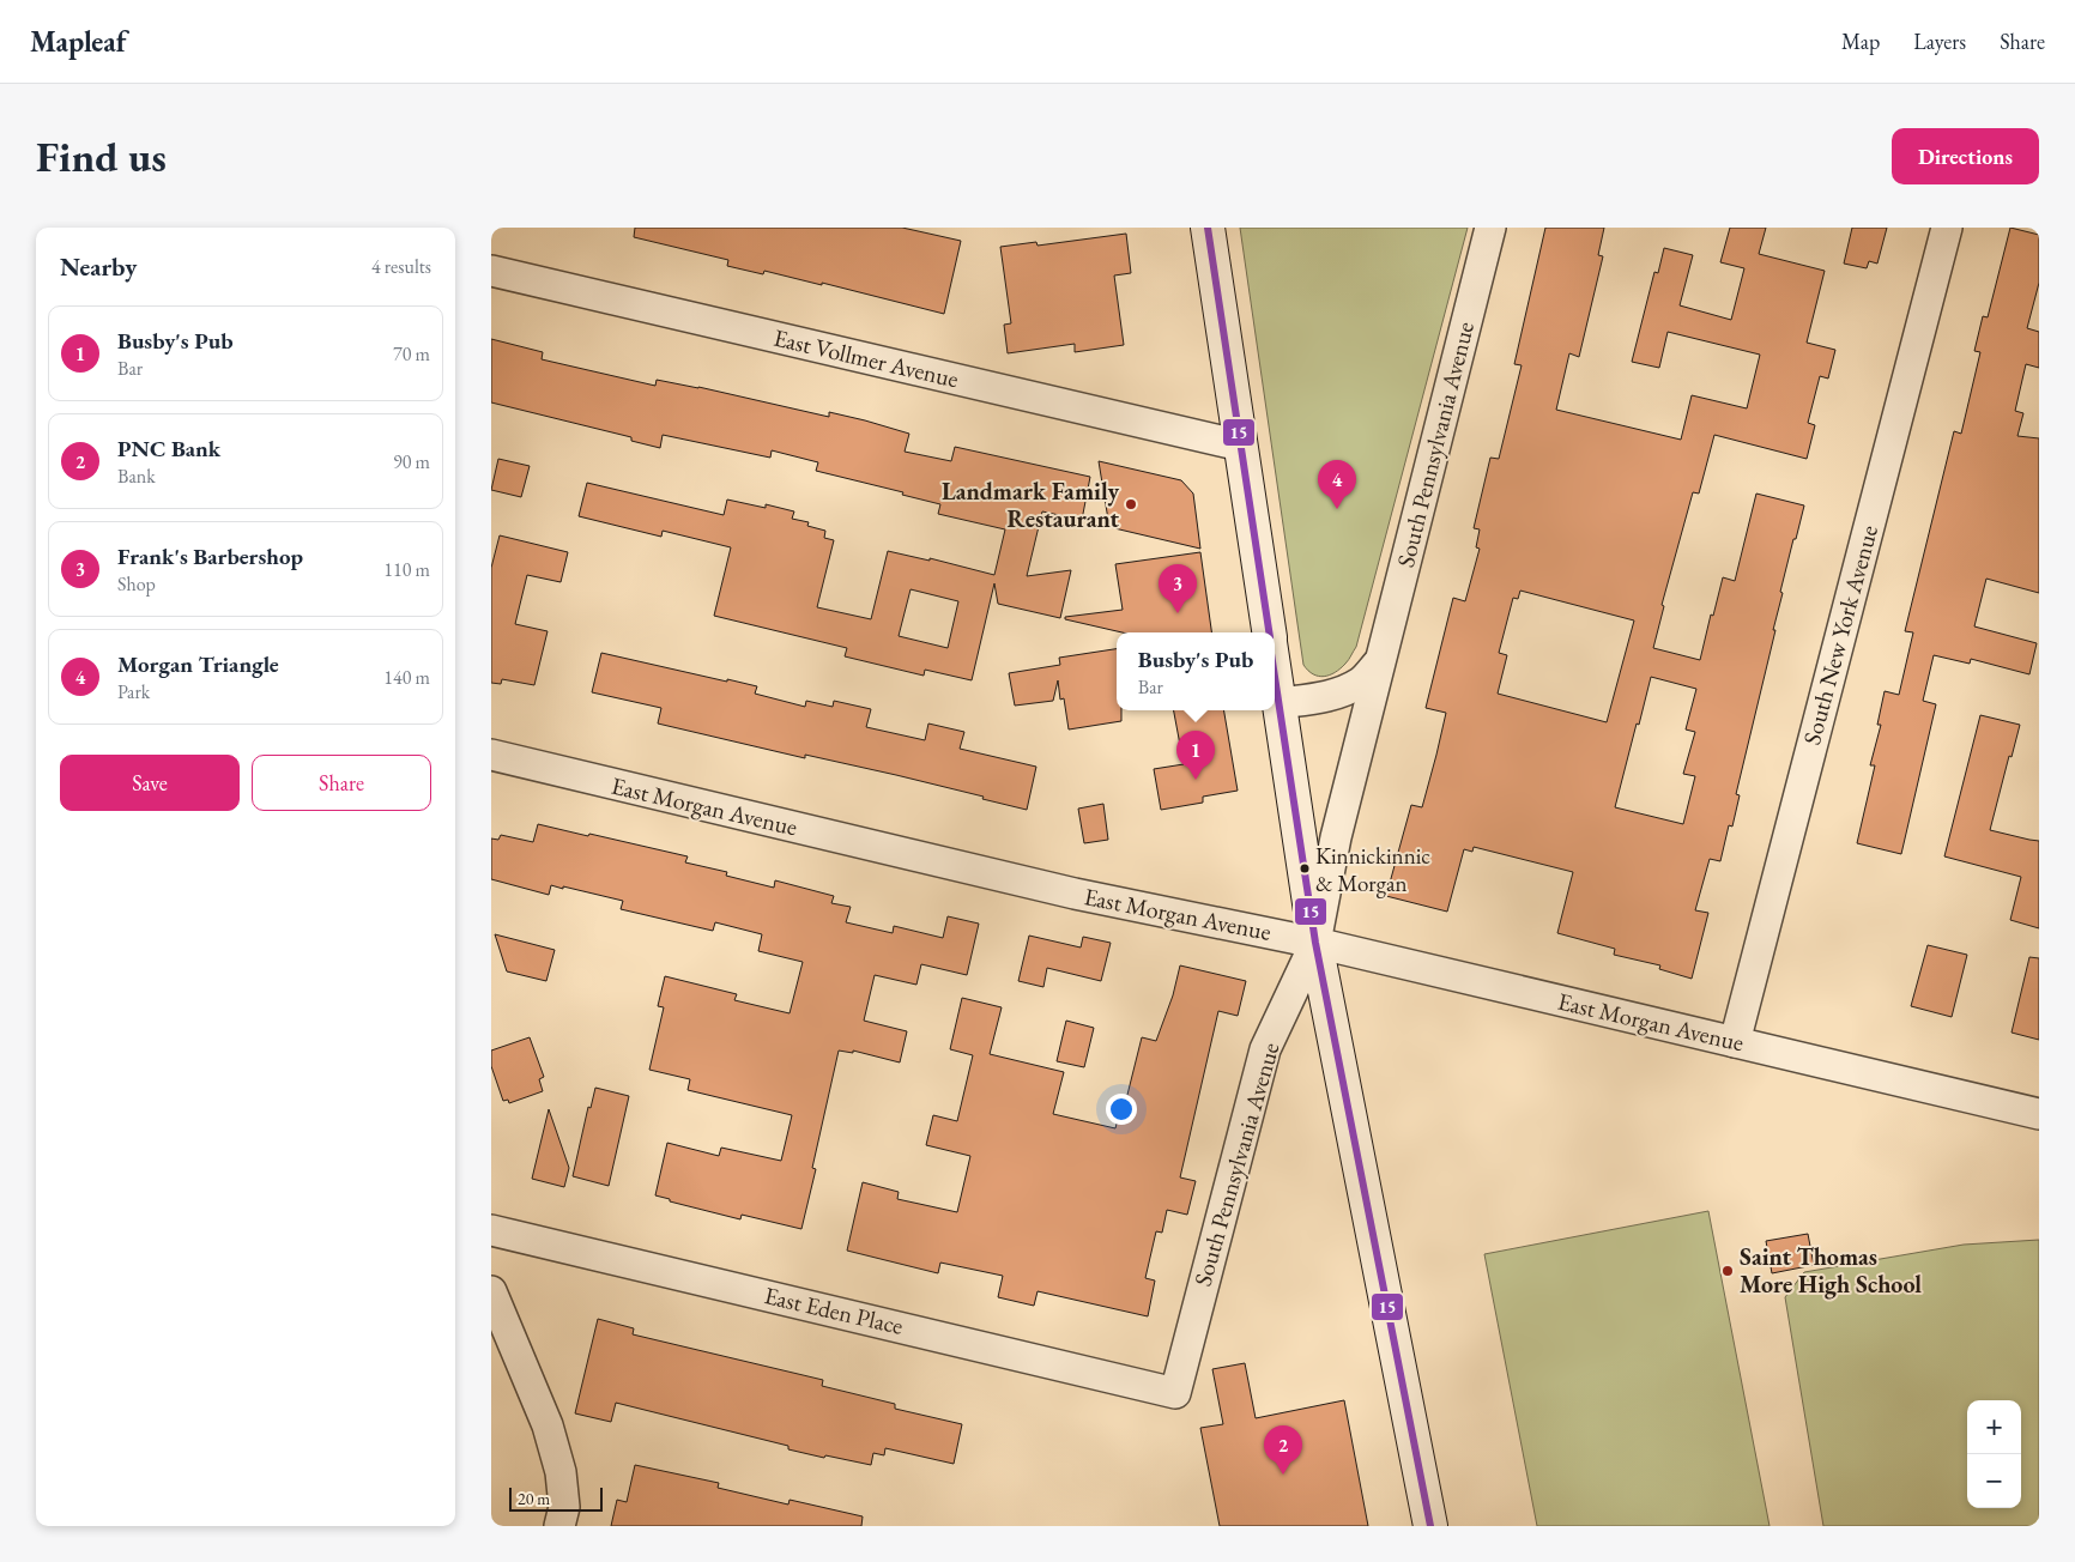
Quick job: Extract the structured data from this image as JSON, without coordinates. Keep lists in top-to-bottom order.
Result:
{
  "streets": {
    "street": [
      "East Vollmer Avenue",
      "South Pennsylvania Avenue",
      "South New York Avenue",
      "East Morgan Avenue",
      "East Eden Place"
    ]
  },
  "crossings": [
    ["South Pennsylvania Avenue", "East Morgan Avenue"],
    ["South Pennsylvania Avenue", "East Eden Place"],
    ["South New York Avenue", "East Morgan Avenue"]
  ],
  "places": ["Landmark Family Restaurant", "Kinnickinnic & Morgan", "Saint Thomas More High School"],
  "lines": ["transit line 15"],
  "scale_bar": "20 m",
  "page": {
    "header": "Mapleaf",
    "nav": ["Map", "Layers", "Share"],
    "buttons": [
      "Directions",
      ["Save", "Share"]
    ],
    "title": "Find us",
    "heading": ["Nearby", "4 results"],
    "list": [
      {
        "mark": "1",
        "name": "Busby's Pub",
        "note": "Bar",
        "value": "70 m"
      },
      {
        "mark": "2",
        "name": "PNC Bank",
        "note": "Bank",
        "value": "90 m"
      },
      {
        "mark": "3",
        "name": "Frank's Barbershop",
        "note": "Shop",
        "value": "110 m"
      },
      {
        "mark": "4",
        "name": "Morgan Triangle",
        "note": "Park",
        "value": "140 m"
      }
    ],
    "pins": [
      "4",
      "3",
      "1",
      "2"
    ],
    "popup": ["Busby's Pub", "Bar"],
    "map_buttons": ["+", "−"],
    "scale": "20 m"
  }
}
